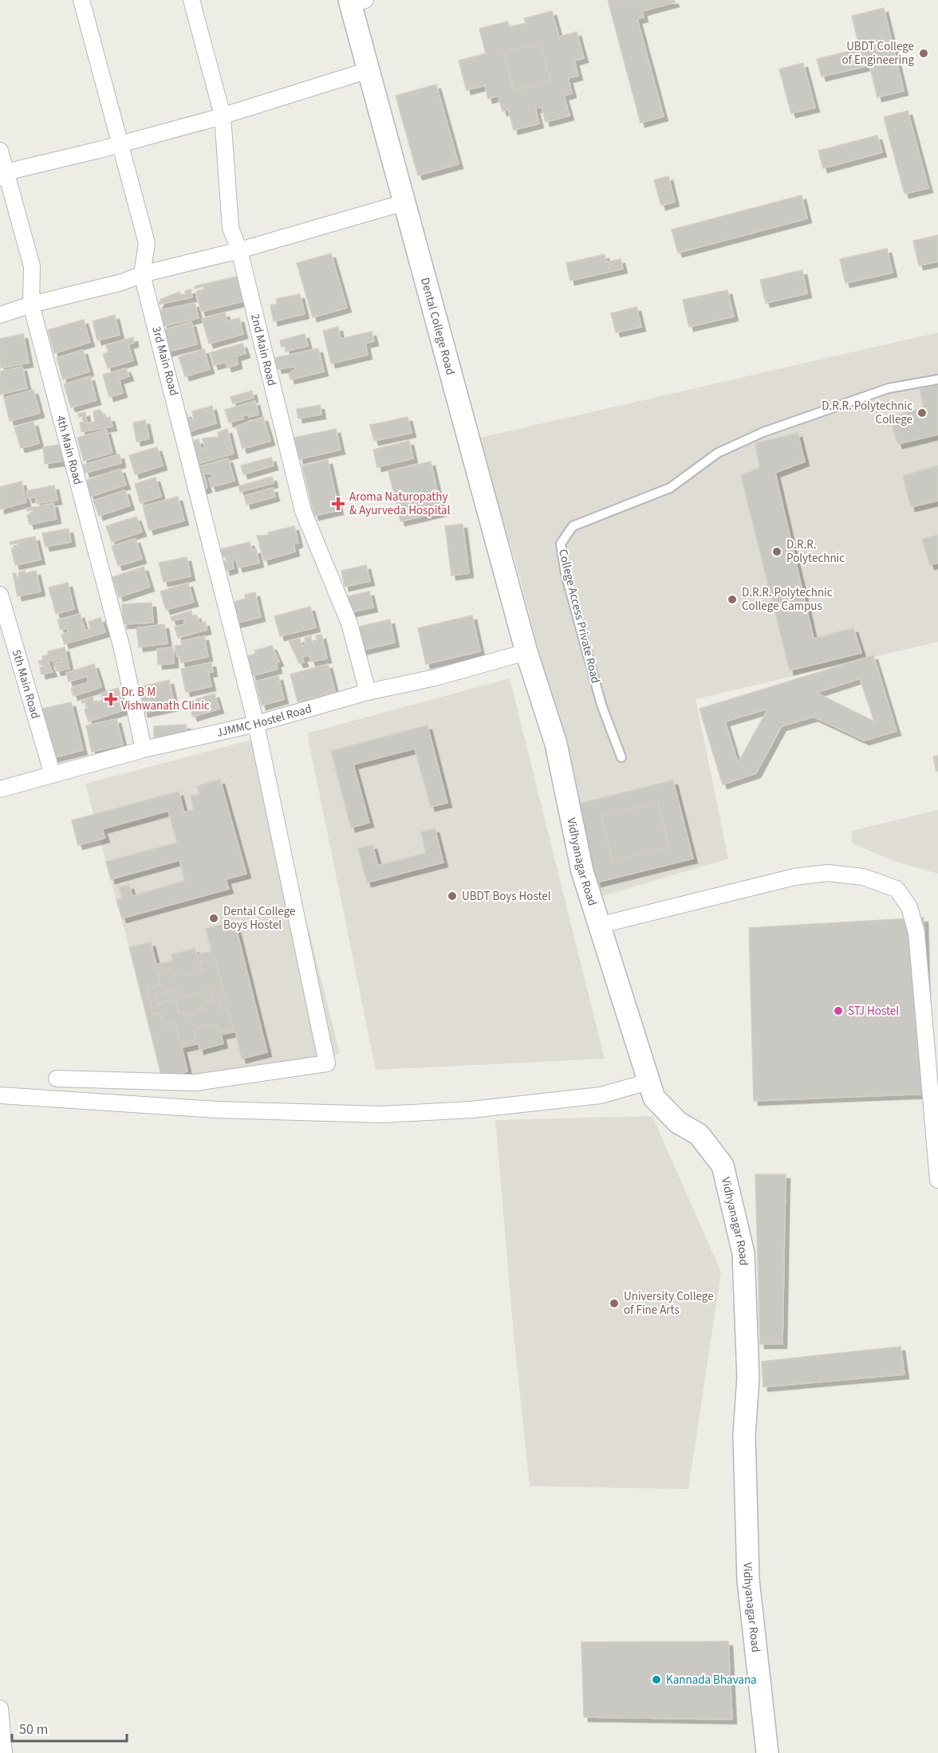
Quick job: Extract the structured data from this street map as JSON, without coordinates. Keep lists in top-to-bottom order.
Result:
{
  "streets": {
    "street": [
      "Dental College Road",
      "2nd Main Road",
      "3rd Main Road",
      "4th Main Road",
      "5th Main Road",
      "JJMMC Hostel Road",
      "Vidhyanagar Road"
    ],
    "lane": ["College Access Private Road"]
  },
  "crossings": [
    ["Dental College Road", "JJMMC Hostel Road"],
    ["Dental College Road", "Vidhyanagar Road"],
    ["2nd Main Road", "JJMMC Hostel Road"],
    ["3rd Main Road", "JJMMC Hostel Road"],
    ["4th Main Road", "JJMMC Hostel Road"],
    ["5th Main Road", "JJMMC Hostel Road"],
    ["JJMMC Hostel Road", "Vidhyanagar Road"]
  ],
  "places": {
    "other": [
      "UBDT College of Engineering",
      "D.R.R. Polytechnic College",
      "D.R.R. Polytechnic",
      "D.R.R. Polytechnic College Campus",
      "UBDT Boys Hostel",
      "Dental College Boys Hostel",
      "STJ Hostel",
      "University College of Fine Arts",
      "Kannada Bhavana"
    ],
    "health": ["Aroma Naturopathy & Ayurveda Hospital", "Dr. B M Vishwanath Clinic"]
  },
  "scale_bar": "50 m"
}
